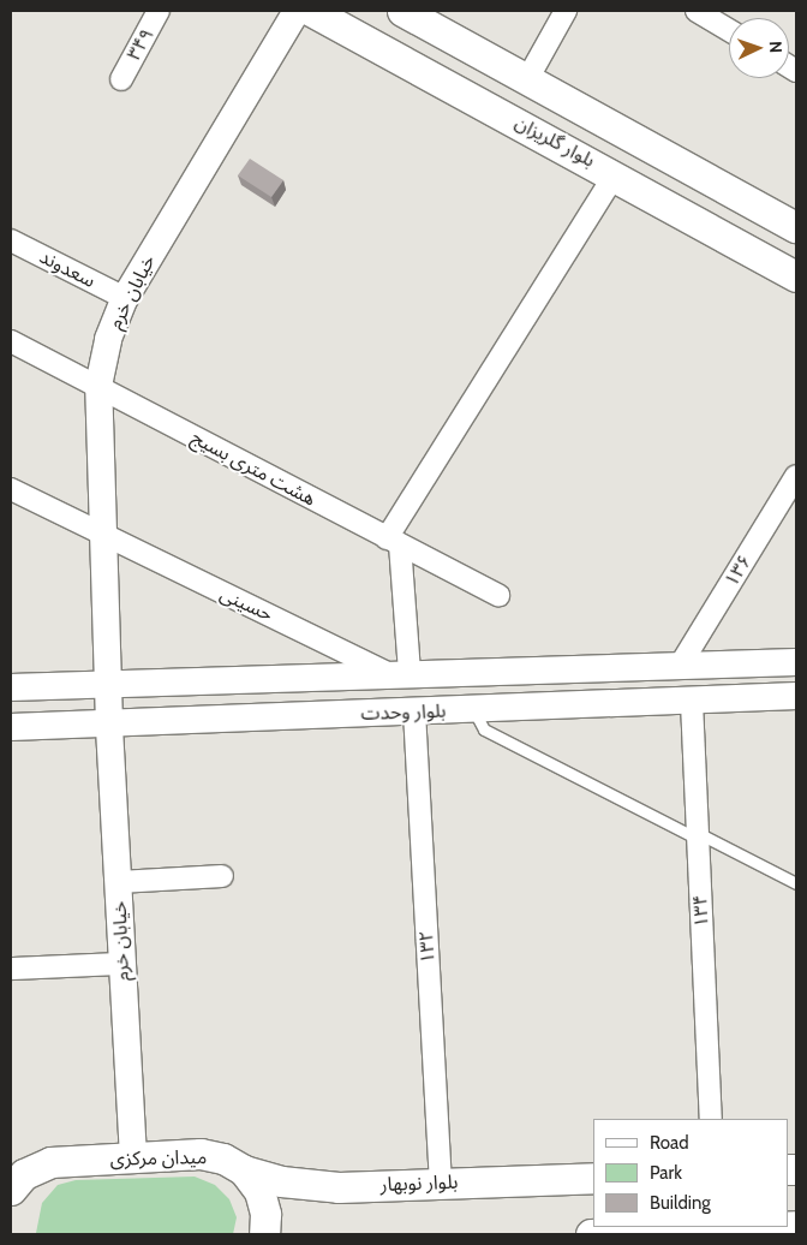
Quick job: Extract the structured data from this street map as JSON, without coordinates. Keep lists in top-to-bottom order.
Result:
{
  "streets": {
    "main road": ["بلوار گلریزان", "میدان مرکزی", "بلوار نوبهار"],
    "street": [
      "۳۴۹",
      "سعدوند",
      "خیابان خرم",
      "هشت متری بسیج",
      "۱۳۶",
      "حسینی",
      "بلوار وحدت",
      "۱۳۴",
      "۱۳۲"
    ]
  },
  "crossings": [
    ["سعدوند", "خیابان خرم"],
    ["خیابان خرم", "هشت متری بسیج"],
    ["خیابان خرم", "حسینی"],
    ["خیابان خرم", "بلوار وحدت"],
    ["خیابان خرم", "میدان مرکزی"],
    ["۱۳۶", "بلوار وحدت"],
    ["حسینی", "بلوار وحدت"],
    ["بلوار وحدت", "۱۳۴"],
    ["بلوار وحدت", "۱۳۲"],
    ["۱۳۲", "بلوار نوبهار"],
    ["میدان مرکزی", "بلوار نوبهار"]
  ],
  "legend": ["Road", "Park", "Building"],
  "north": "right"
}
